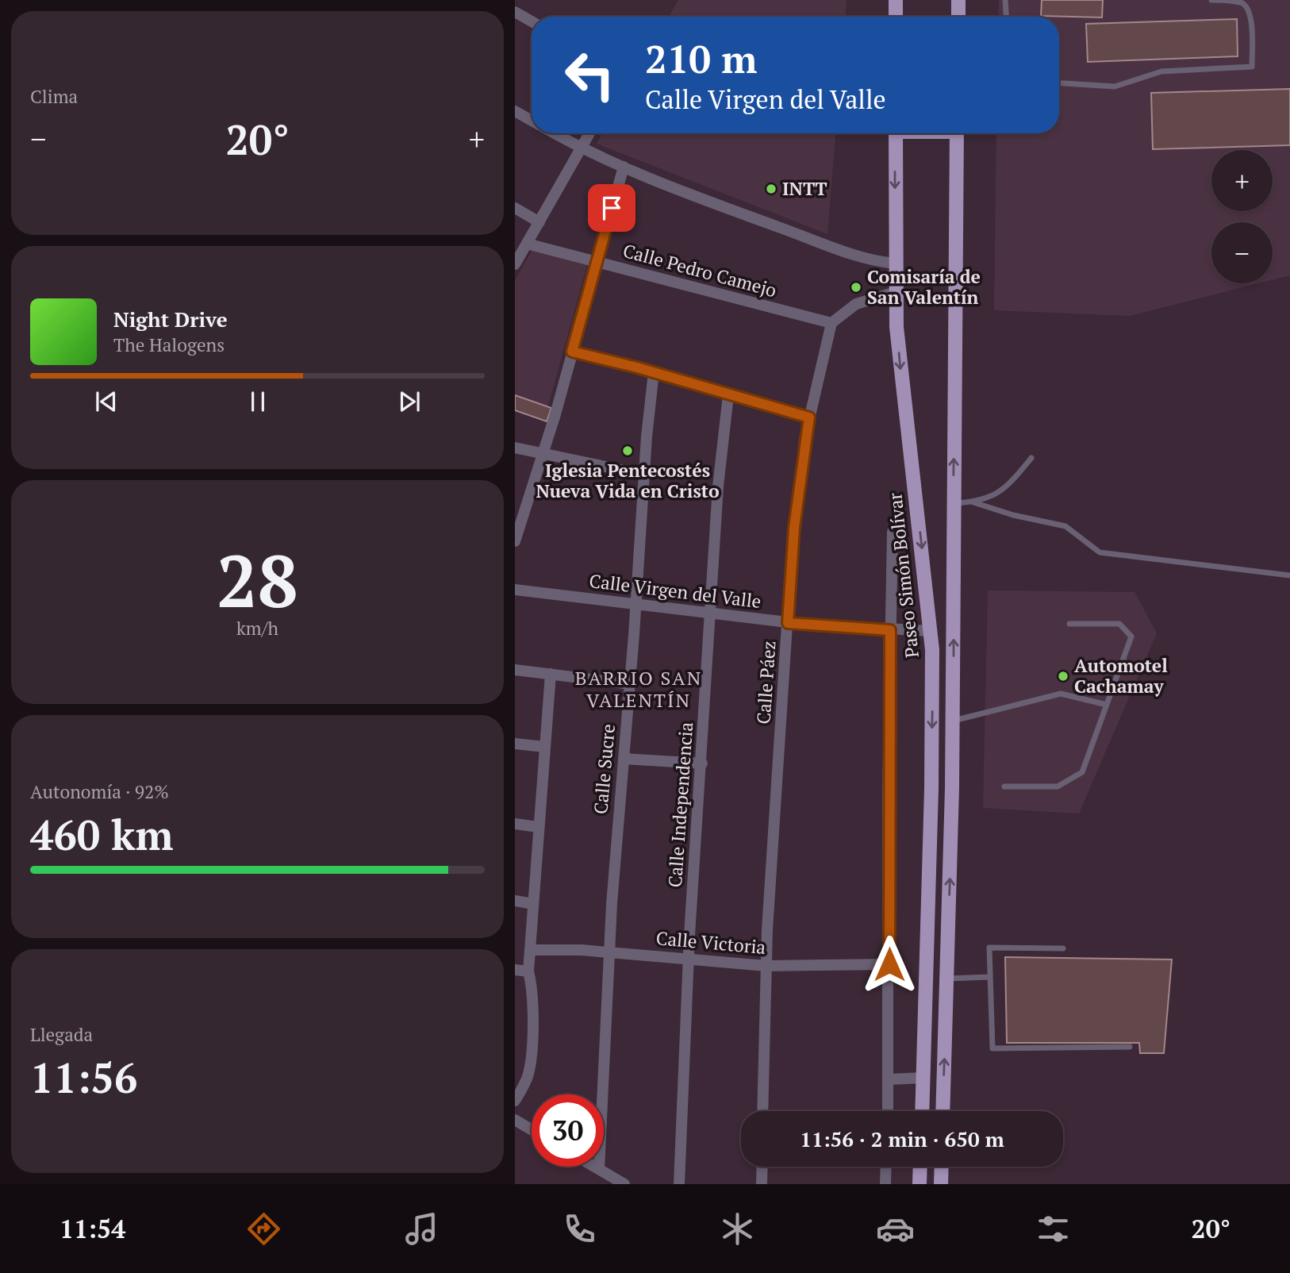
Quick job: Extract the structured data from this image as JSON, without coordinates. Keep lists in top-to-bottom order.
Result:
{
  "streets": {
    "main road": ["Paseo Simón Bolívar"],
    "street": [
      "Calle Pedro Camejo",
      "Calle Virgen del Valle",
      "Calle Páez",
      "Calle Sucre",
      "Calle Independencia",
      "Calle Victoria"
    ]
  },
  "crossings": [
    ["Calle Pedro Camejo", "Calle Páez"],
    ["Paseo Simón Bolívar", "Calle Virgen del Valle"],
    ["Paseo Simón Bolívar", "Calle Victoria"],
    ["Calle Virgen del Valle", "Calle Páez"],
    ["Calle Virgen del Valle", "Calle Sucre"],
    ["Calle Virgen del Valle", "Calle Independencia"],
    ["Calle Páez", "Calle Victoria"],
    ["Calle Sucre", "Calle Victoria"],
    ["Calle Independencia", "Calle Victoria"]
  ],
  "districts": ["BARRIO SAN VALENTÍN"],
  "places": [
    "INTT",
    "Comisaría de San Valentín",
    "Iglesia Pentecostés Nueva Vida en Cristo",
    "Automotel Cachamay"
  ],
  "page": {
    "tile": [
      "Clima",
      ["28", "km/h"],
      ["Autonomía · 92%", "460 km"],
      ["Llegada", "11:56"]
    ],
    "turn": ["210 m", "Calle Virgen del Valle"],
    "heat": ["−", "20°", "+"],
    "map_buttons": ["+", "−"],
    "song": ["Night Drive", "The Halogens"],
    "limit": "30",
    "trip": "11:56 · 2 min · 650 m",
    "tabs": ["11:54", "20°"]
  }
}
